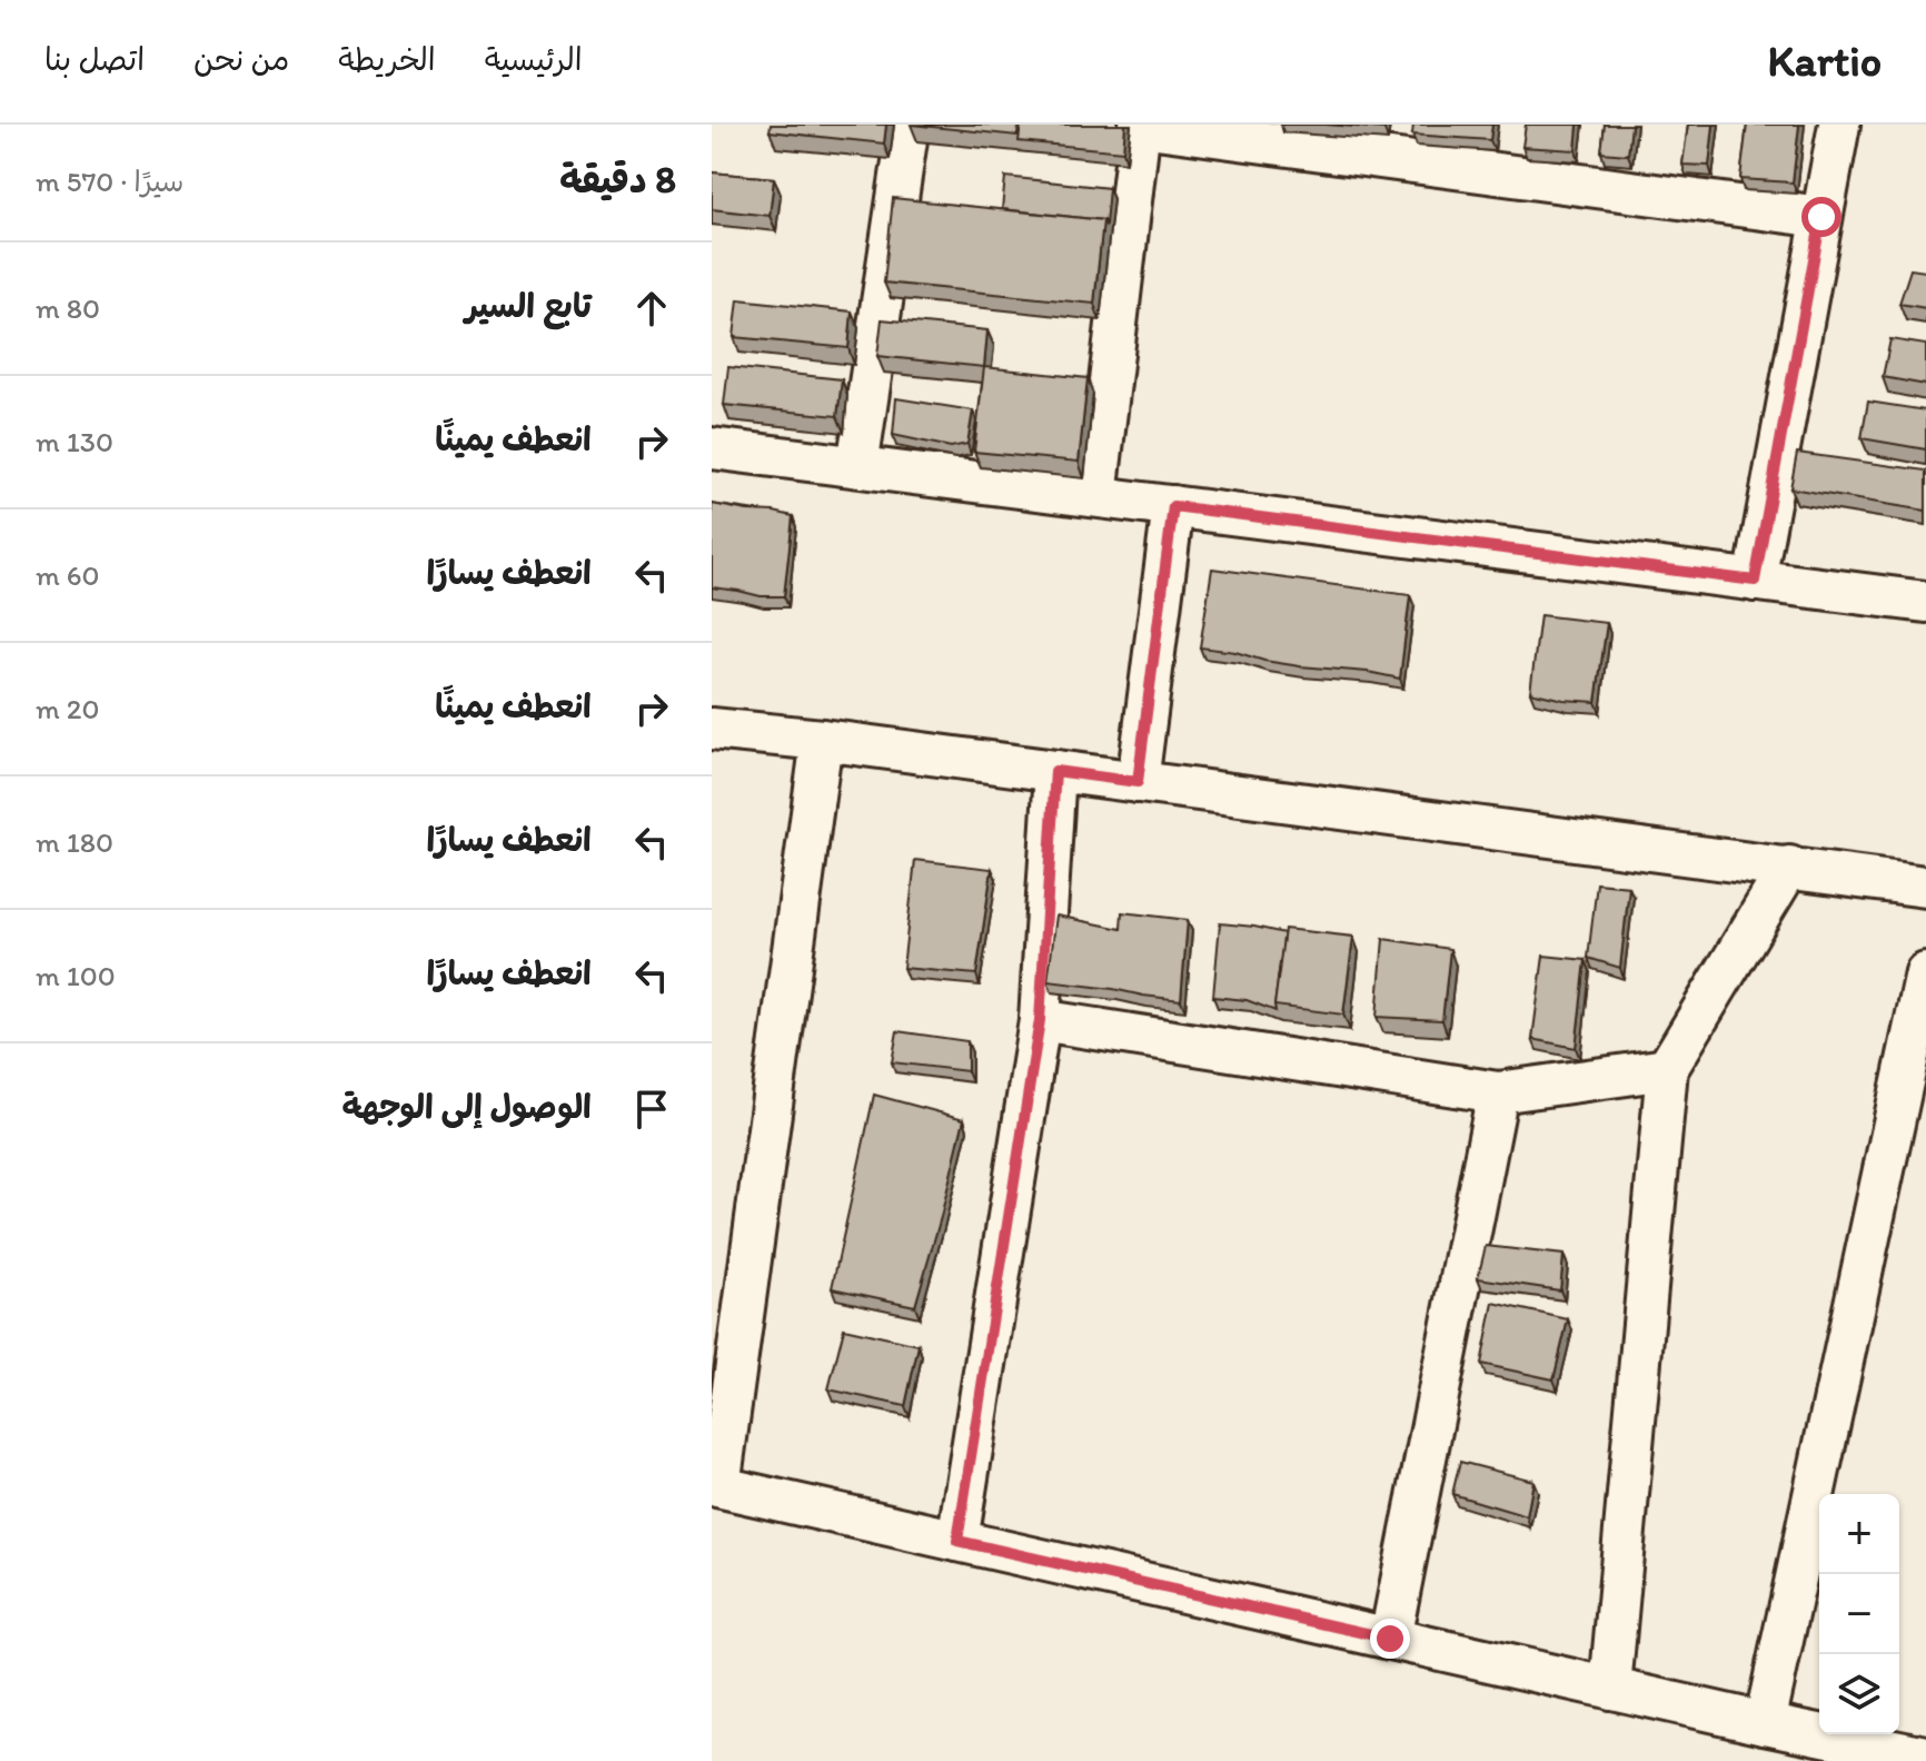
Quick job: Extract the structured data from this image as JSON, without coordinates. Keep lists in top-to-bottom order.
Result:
{
  "page": {
    "header": "Kartio",
    "nav": [
      "الرئيسية",
      "الخريطة",
      "من نحن",
      "اتصل بنا"
    ],
    "heading": ["8 دقيقة", "سيرًا · 570 m"],
    "list": [
      ["تابع السير", "80 m"],
      ["انعطف يمينًا", "130 m"],
      ["انعطف يسارًا", "60 m"],
      ["انعطف يمينًا", "20 m"],
      ["انعطف يسارًا", "180 m"],
      ["انعطف يسارًا", "100 m"],
      "الوصول إلى الوجهة"
    ],
    "map_buttons": ["+", "−"]
  }
}
